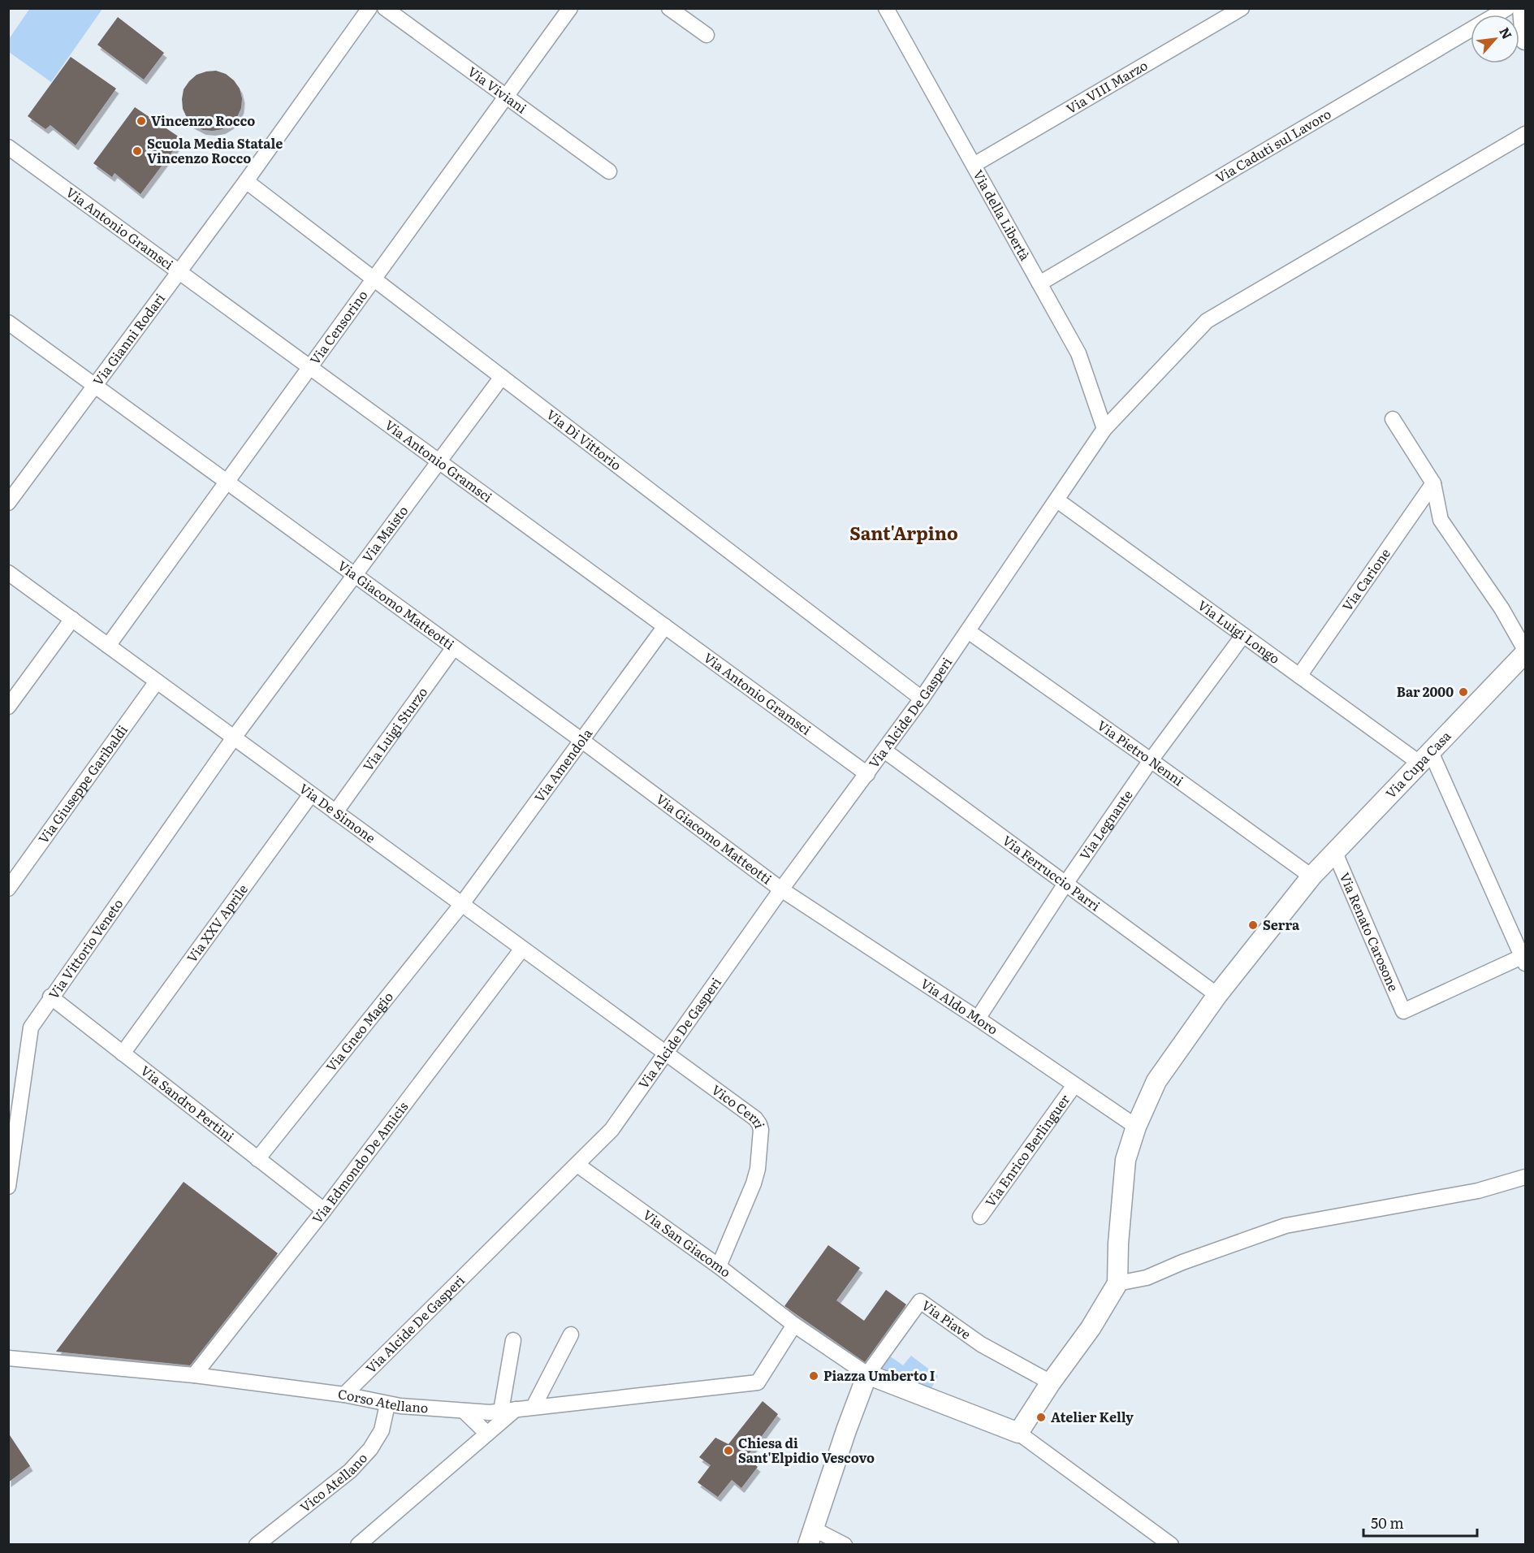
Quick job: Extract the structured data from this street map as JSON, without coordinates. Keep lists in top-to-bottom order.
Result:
{
  "streets": {
    "street": [
      "Via VIII Marzo",
      "Via Viviani",
      "Via Caduti sul Lavoro",
      "Via della Libertà",
      "Via Antonio Gramsci",
      "Via Censorino",
      "Via Gianni Rodari",
      "Via Di Vittorio",
      "Via Maisto",
      "Via Carione",
      "Via Giacomo Matteotti",
      "Via Luigi Longo",
      "Via Alcide De Gasperi",
      "Via Luigi Sturzo",
      "Via Pietro Nenni",
      "Via Cupa Casa",
      "Via Amendola",
      "Via Giuseppe Garibaldi",
      "Via De Simone",
      "Via Legnante",
      "Via Ferruccio Parri",
      "Via XXV Aprile",
      "Via Renato Carosone",
      "Via Vittorio Veneto",
      "Via Aldo Moro",
      "Via Gneo Magio",
      "Via Sandro Pertini",
      "Vico Cerri",
      "Via Enrico Berlinguer",
      "Via Edmondo De Amicis",
      "Via San Giacomo",
      "Via Piave",
      "Corso Atellano",
      "Vico Atellano"
    ]
  },
  "crossings": [
    ["Via VIII Marzo", "Via della Libertà"],
    ["Via Viviani", "Via Censorino"],
    ["Via Caduti sul Lavoro", "Via della Libertà"],
    ["Via della Libertà", "Via Alcide De Gasperi"],
    ["Via Antonio Gramsci", "Via Censorino"],
    ["Via Antonio Gramsci", "Via Gianni Rodari"],
    ["Via Antonio Gramsci", "Via Maisto"],
    ["Via Antonio Gramsci", "Via Alcide De Gasperi"],
    ["Via Antonio Gramsci", "Via Amendola"],
    ["Via Censorino", "Via Di Vittorio"],
    ["Via Censorino", "Via Giacomo Matteotti"],
    ["Via Censorino", "Via De Simone"],
    ["Via Gianni Rodari", "Via Di Vittorio"],
    ["Via Gianni Rodari", "Via Giacomo Matteotti"],
    ["Via Di Vittorio", "Via Maisto"],
    ["Via Di Vittorio", "Via Alcide De Gasperi"],
    ["Via Maisto", "Via Giacomo Matteotti"],
    ["Via Maisto", "Via De Simone"],
    ["Via Maisto", "Via Vittorio Veneto"],
    ["Via Carione", "Via Luigi Longo"],
    ["Via Giacomo Matteotti", "Via Alcide De Gasperi"],
    ["Via Giacomo Matteotti", "Via Luigi Sturzo"],
    ["Via Giacomo Matteotti", "Via Amendola"],
    ["Via Giacomo Matteotti", "Via Aldo Moro"],
    ["Via Luigi Longo", "Via Alcide De Gasperi"],
    ["Via Luigi Longo", "Via Cupa Casa"],
    ["Via Luigi Longo", "Via Legnante"],
    ["Via Alcide De Gasperi", "Via Pietro Nenni"],
    ["Via Alcide De Gasperi", "Via De Simone"],
    ["Via Alcide De Gasperi", "Via Ferruccio Parri"],
    ["Via Alcide De Gasperi", "Via Aldo Moro"],
    ["Via Alcide De Gasperi", "Vico Cerri"],
    ["Via Alcide De Gasperi", "Via San Giacomo"],
    ["Via Alcide De Gasperi", "Corso Atellano"],
    ["Via Luigi Sturzo", "Via De Simone"],
    ["Via Pietro Nenni", "Via Cupa Casa"],
    ["Via Pietro Nenni", "Via Legnante"],
    ["Via Cupa Casa", "Via Ferruccio Parri"],
    ["Via Cupa Casa", "Via Renato Carosone"],
    ["Via Cupa Casa", "Via Aldo Moro"],
    ["Via Amendola", "Via De Simone"],
    ["Via Amendola", "Via Gneo Magio"],
    ["Via Giuseppe Garibaldi", "Via De Simone"],
    ["Via De Simone", "Via XXV Aprile"],
    ["Via De Simone", "Via Vittorio Veneto"],
    ["Via De Simone", "Via Gneo Magio"],
    ["Via De Simone", "Vico Cerri"],
    ["Via De Simone", "Via Edmondo De Amicis"],
    ["Via Legnante", "Via Ferruccio Parri"],
    ["Via Legnante", "Via Aldo Moro"],
    ["Via XXV Aprile", "Via Sandro Pertini"],
    ["Via Vittorio Veneto", "Via Sandro Pertini"],
    ["Via Aldo Moro", "Via Enrico Berlinguer"],
    ["Via Gneo Magio", "Via Sandro Pertini"],
    ["Via Sandro Pertini", "Via Edmondo De Amicis"],
    ["Vico Cerri", "Via San Giacomo"],
    ["Via Edmondo De Amicis", "Corso Atellano"],
    ["Via San Giacomo", "Corso Atellano"],
    ["Corso Atellano", "Vico Atellano"]
  ],
  "districts": ["Sant'Arpino"],
  "places": [
    "Vincenzo Rocco",
    "Scuola Media Statale Vincenzo Rocco",
    "Bar 2000",
    "Serra",
    "Piazza Umberto I",
    "Atelier Kelly",
    "Chiesa di Sant'Elpidio Vescovo"
  ],
  "scale_bar": "50 m",
  "north": "top right"
}
